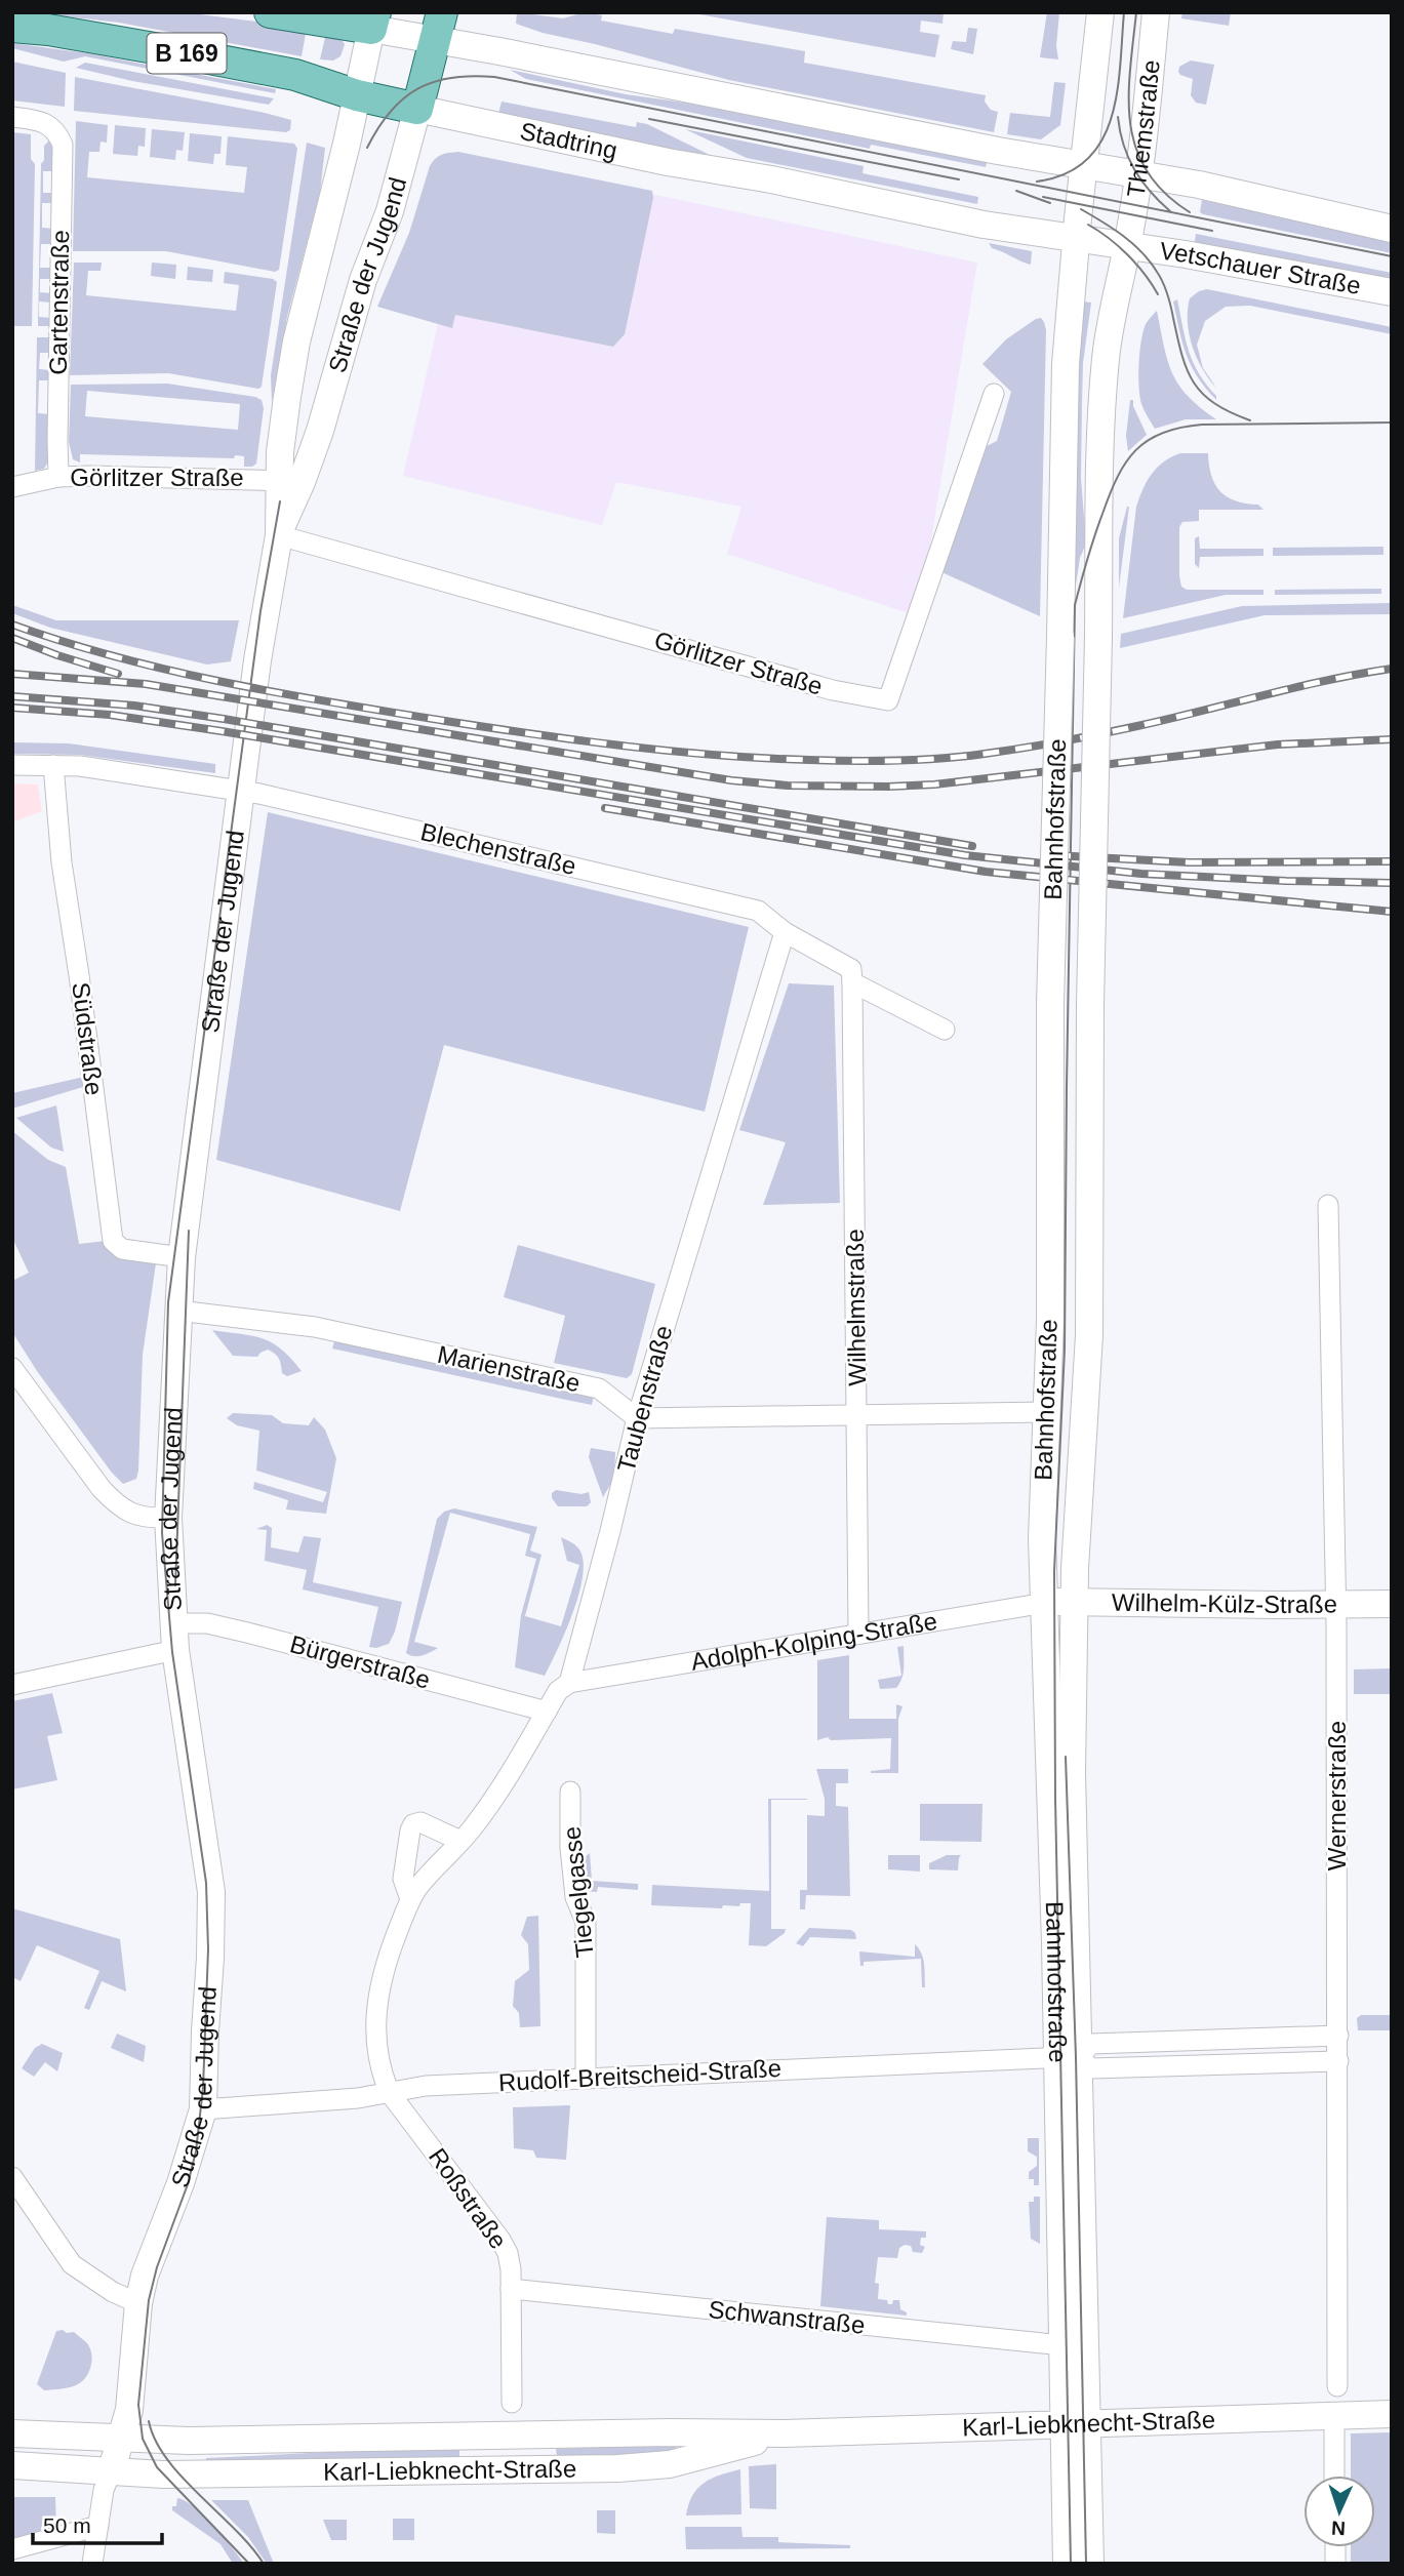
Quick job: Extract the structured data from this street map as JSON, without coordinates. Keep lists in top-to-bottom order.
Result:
{
  "streets": {
    "main road": [
      "B 169",
      "Thiemstraße",
      "Stadtring",
      "Vetschauer Straße",
      "Straße der Jugend",
      "Bahnhofstraße",
      "Wilhelm-Külz-Straße",
      "Karl-Liebknecht-Straße"
    ],
    "street": [
      "Gartenstraße",
      "Görlitzer Straße",
      "Blechenstraße",
      "Südstraße",
      "Wilhelmstraße",
      "Marienstraße",
      "Taubenstraße",
      "Adolph-Kolping-Straße",
      "Bürgerstraße",
      "Wernerstraße",
      "Tiegelgasse",
      "Rudolf-Breitscheid-Straße",
      "Roßstraße",
      "Schwanstraße"
    ]
  },
  "crossings": [
    ["Thiemstraße", "Stadtring"],
    ["Thiemstraße", "Vetschauer Straße"],
    ["Thiemstraße", "Bahnhofstraße"],
    ["Stadtring", "Vetschauer Straße"],
    ["Stadtring", "Straße der Jugend"],
    ["Stadtring", "Bahnhofstraße"],
    ["Vetschauer Straße", "Bahnhofstraße"],
    ["Straße der Jugend", "Görlitzer Straße"],
    ["Straße der Jugend", "Blechenstraße"],
    ["Straße der Jugend", "Südstraße"],
    ["Straße der Jugend", "Marienstraße"],
    ["Straße der Jugend", "Bürgerstraße"],
    ["Straße der Jugend", "Rudolf-Breitscheid-Straße"],
    ["Straße der Jugend", "Karl-Liebknecht-Straße"],
    ["Gartenstraße", "Görlitzer Straße"],
    ["Bahnhofstraße", "Wilhelm-Külz-Straße"],
    ["Bahnhofstraße", "Adolph-Kolping-Straße"],
    ["Bahnhofstraße", "Rudolf-Breitscheid-Straße"],
    ["Bahnhofstraße", "Schwanstraße"],
    ["Bahnhofstraße", "Karl-Liebknecht-Straße"],
    ["Blechenstraße", "Südstraße"],
    ["Blechenstraße", "Wilhelmstraße"],
    ["Blechenstraße", "Taubenstraße"],
    ["Wilhelmstraße", "Adolph-Kolping-Straße"],
    ["Marienstraße", "Taubenstraße"],
    ["Taubenstraße", "Adolph-Kolping-Straße"],
    ["Taubenstraße", "Bürgerstraße"],
    ["Taubenstraße", "Rudolf-Breitscheid-Straße"],
    ["Taubenstraße", "Roßstraße"],
    ["Wilhelm-Külz-Straße", "Adolph-Kolping-Straße"],
    ["Wilhelm-Külz-Straße", "Wernerstraße"],
    ["Wernerstraße", "Rudolf-Breitscheid-Straße"],
    ["Tiegelgasse", "Rudolf-Breitscheid-Straße"],
    ["Rudolf-Breitscheid-Straße", "Roßstraße"],
    ["Roßstraße", "Schwanstraße"]
  ],
  "scale_bar": "50 m",
  "north": "bottom"
}
